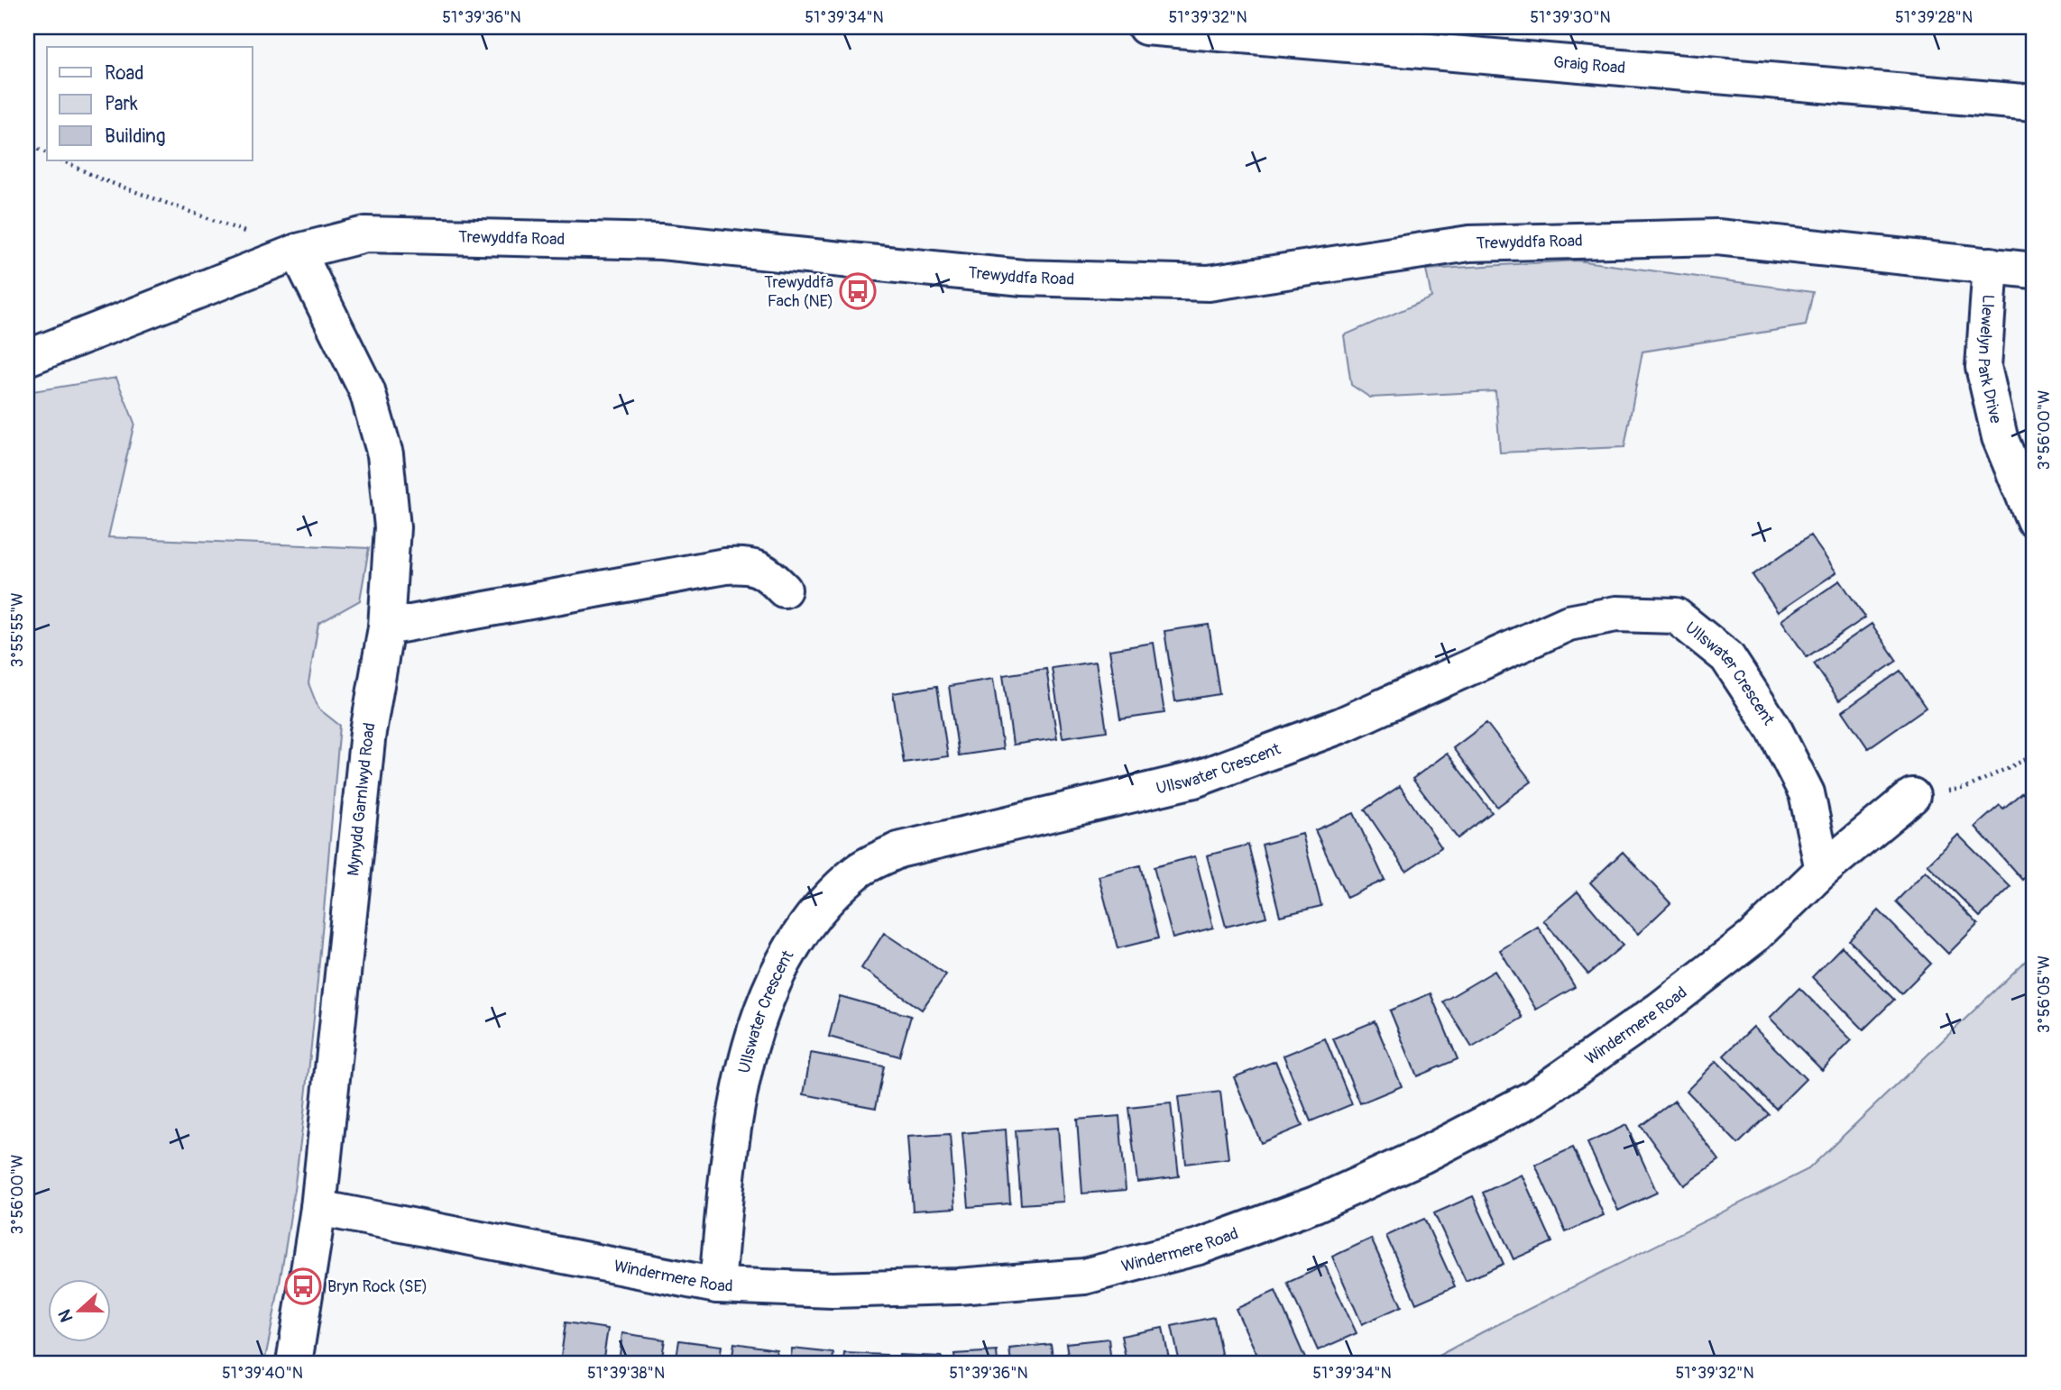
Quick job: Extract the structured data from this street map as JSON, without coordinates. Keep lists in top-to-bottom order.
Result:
{
  "streets": {
    "street": [
      "Graig Road",
      "Trewyddfa Road",
      "Llewelyn Park Drive",
      "Ullswater Crescent",
      "Mynydd Garnlwyd Road",
      "Windermere Road"
    ]
  },
  "crossings": [
    ["Trewyddfa Road", "Llewelyn Park Drive"],
    ["Trewyddfa Road", "Mynydd Garnlwyd Road"],
    ["Ullswater Crescent", "Windermere Road"],
    ["Mynydd Garnlwyd Road", "Windermere Road"]
  ],
  "places": {
    "bus stop": ["Trewyddfa Fach (NE)", "Bryn Rock (SE)"]
  },
  "legend": ["Road", "Park", "Building"],
  "north": "left",
  "coordinates": [
    "51°39'36\"N",
    "51°39'34\"N",
    "51°39'32\"N",
    "51°39'30\"N",
    "51°39'28\"N",
    "3°56'00\"W",
    "3°55'55\"W",
    "3°56'05\"W",
    "51°39'40\"N",
    "51°39'38\"N"
  ]
}
